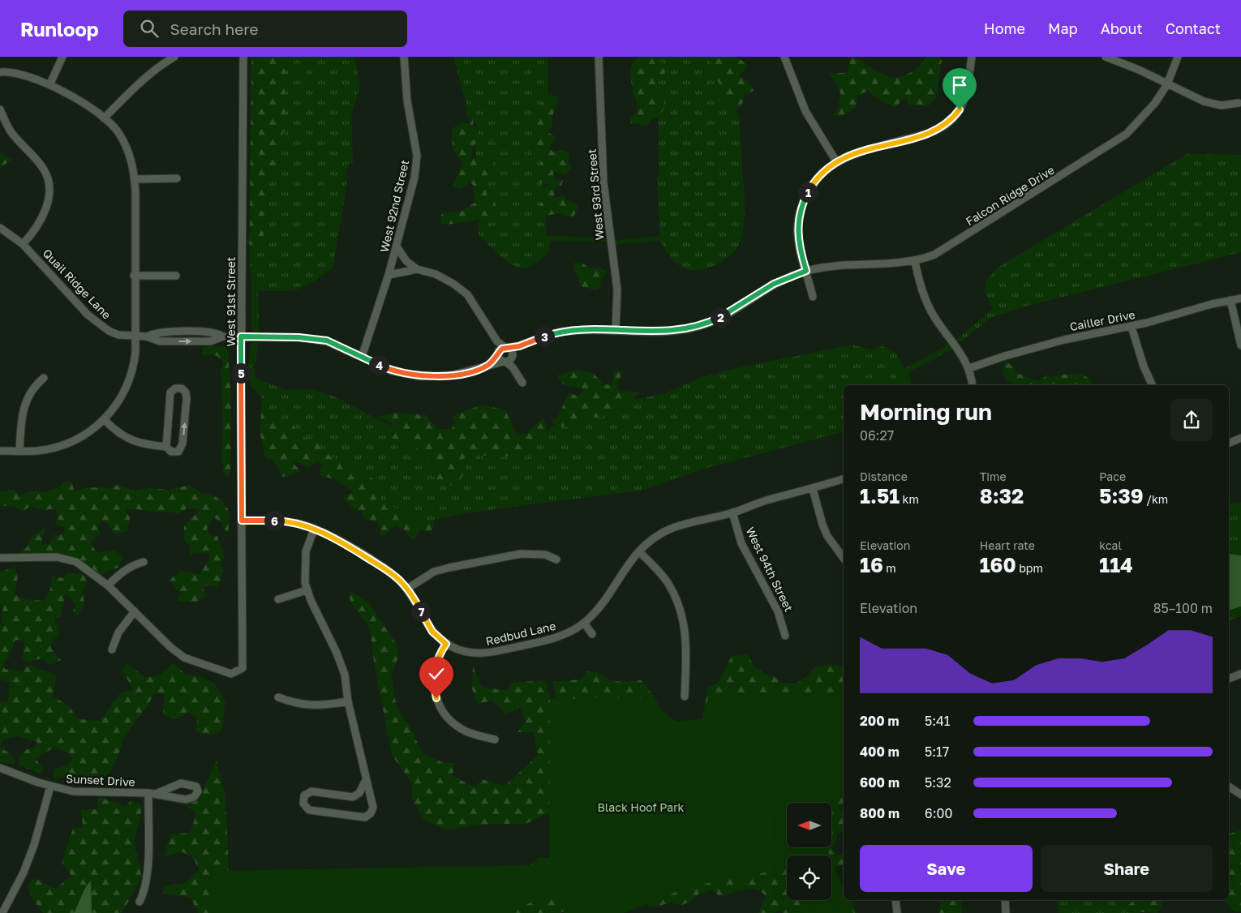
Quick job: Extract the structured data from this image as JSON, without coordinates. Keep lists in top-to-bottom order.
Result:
{
  "streets": {
    "street": [
      "West 93rd Street",
      "Falcon Ridge Drive",
      "West 92nd Street",
      "Quail Ridge Lane",
      "West 91st Street",
      "Cailler Drive",
      "West 94th Street",
      "Redbud Lane",
      "Sunset Drive"
    ]
  },
  "crossings": [
    ["West 93rd Street", "Falcon Ridge Drive"],
    ["Quail Ridge Lane", "West 91st Street"],
    ["West 91st Street", "Redbud Lane"],
    ["West 94th Street", "Redbud Lane"]
  ],
  "parks": ["Black Hoof Park"],
  "north": "left",
  "page": {
    "header": "Runloop",
    "search": "Search here",
    "nav": [
      "Home",
      "Map",
      "About",
      "Contact"
    ],
    "pins": [
      "1",
      "2",
      "3",
      "4",
      "5",
      "6",
      "7"
    ],
    "heading": ["Morning run", "06:27"],
    "stats": [
      ["Distance", "1.51 km"],
      ["Time", "8:32"],
      ["Pace", "5:39 /km"],
      ["Elevation", "16 m"],
      ["Heart rate", "160 bpm"],
      ["kcal", "114"]
    ],
    "chart": ["Elevation", "85–100 m"],
    "list": [
      {
        "name": "200 m",
        "note": "5:41"
      },
      {
        "name": "400 m",
        "note": "5:17"
      },
      {
        "name": "600 m",
        "note": "5:32"
      },
      {
        "name": "800 m",
        "note": "6:00"
      }
    ],
    "buttons": ["Save", "Share"]
  }
}
